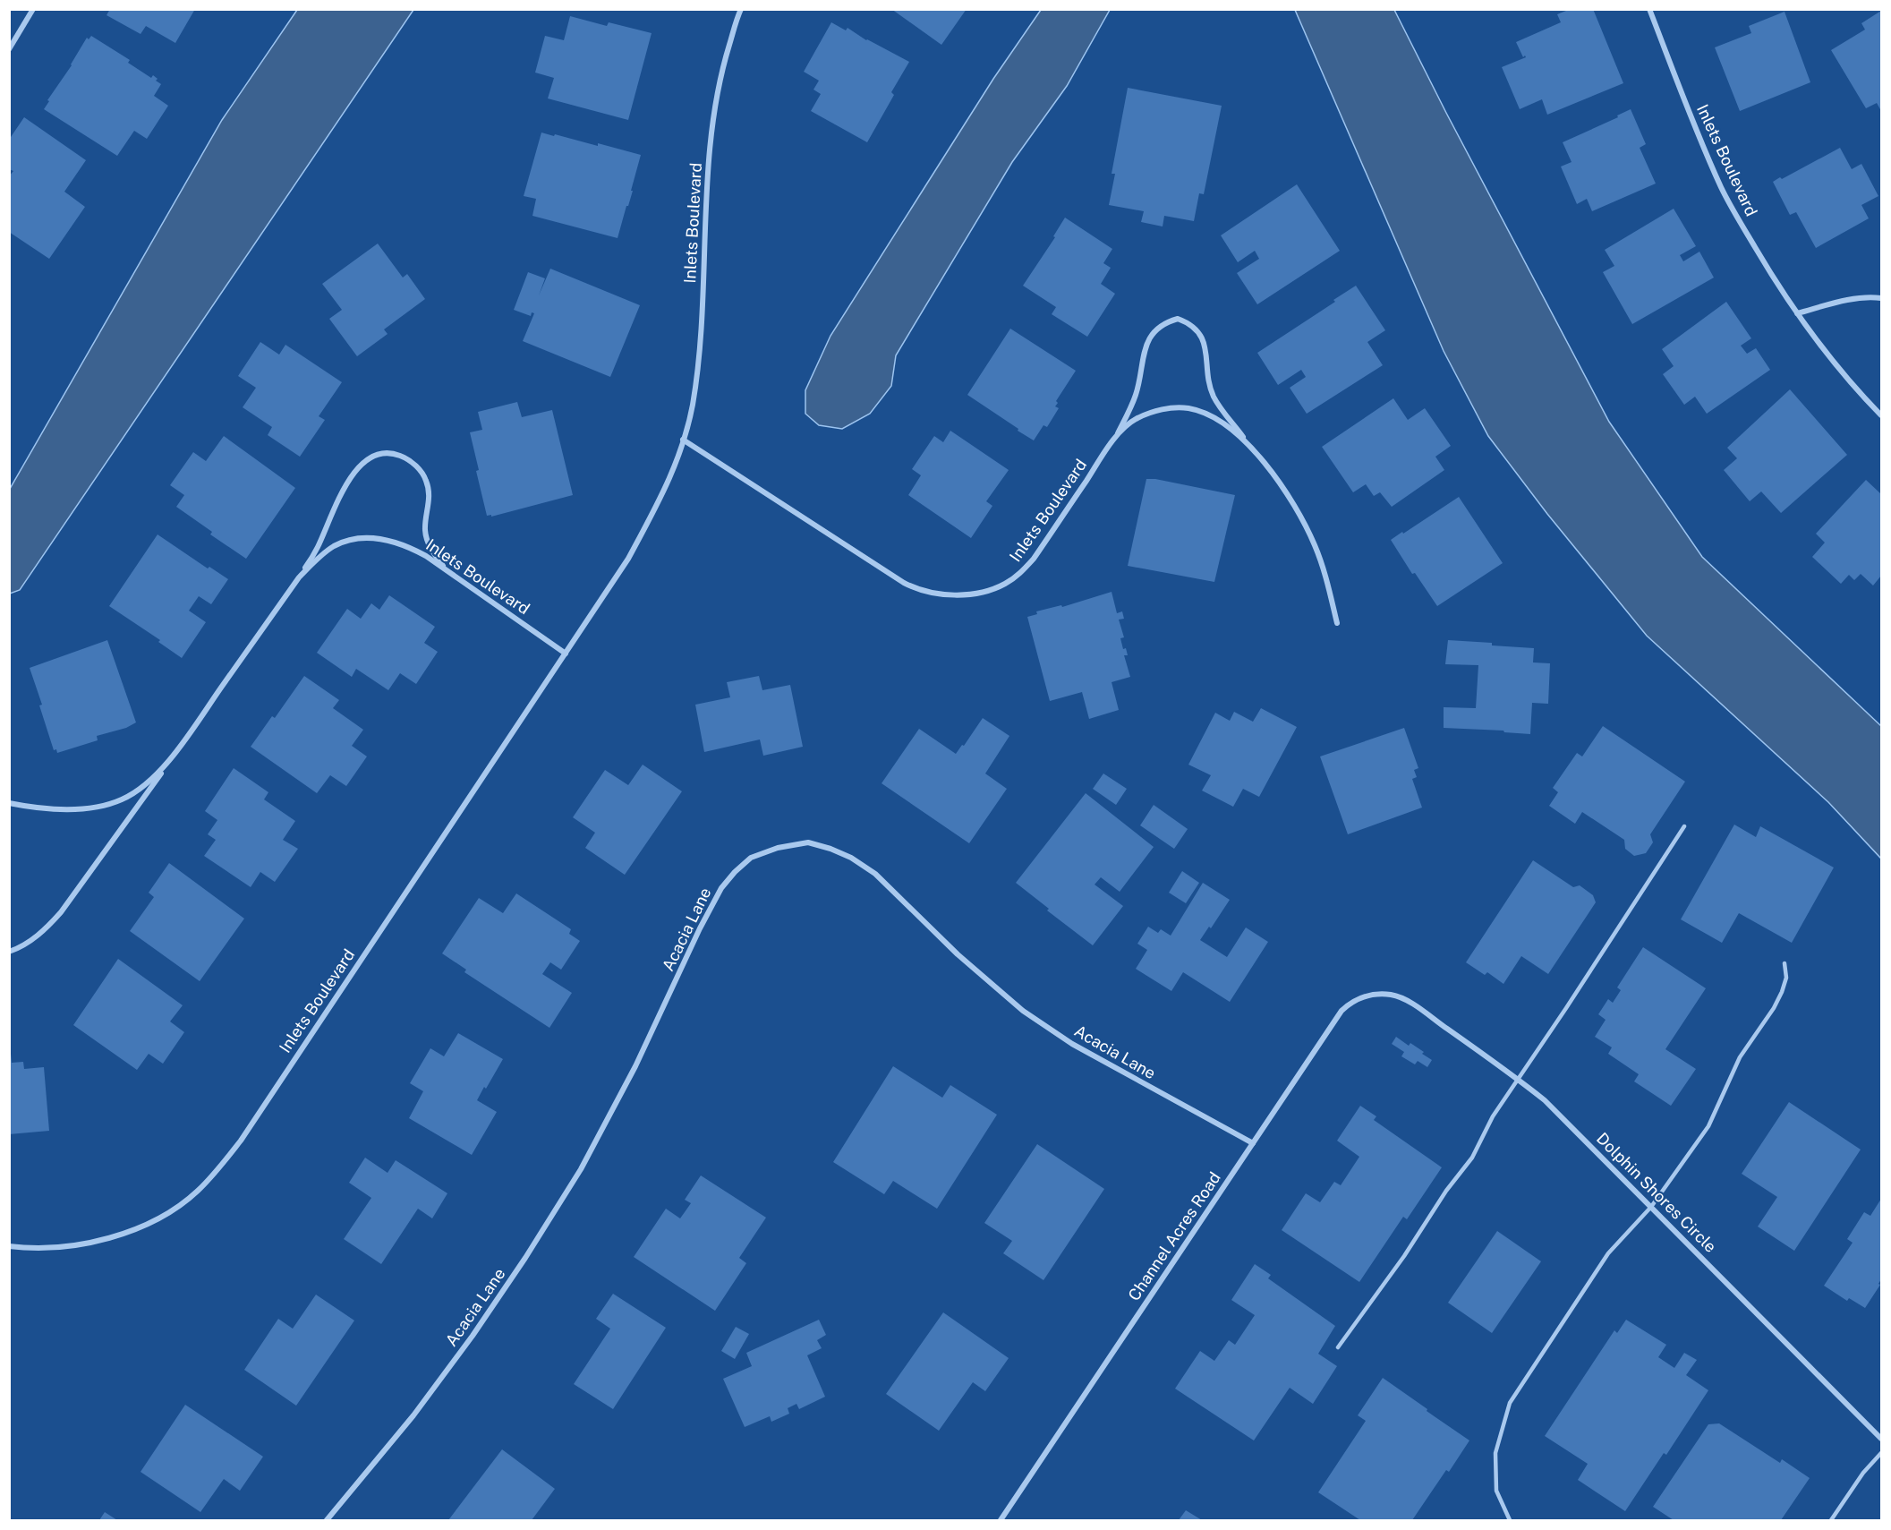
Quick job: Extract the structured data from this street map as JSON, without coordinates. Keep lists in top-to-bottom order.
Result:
{
  "streets": {
    "street": [
      "Inlets Boulevard",
      "Acacia Lane",
      "Dolphin Shores Circle",
      "Channel Acres Road"
    ]
  },
  "crossings": [
    ["Acacia Lane", "Channel Acres Road"],
    ["Dolphin Shores Circle", "Channel Acres Road"]
  ]
}
